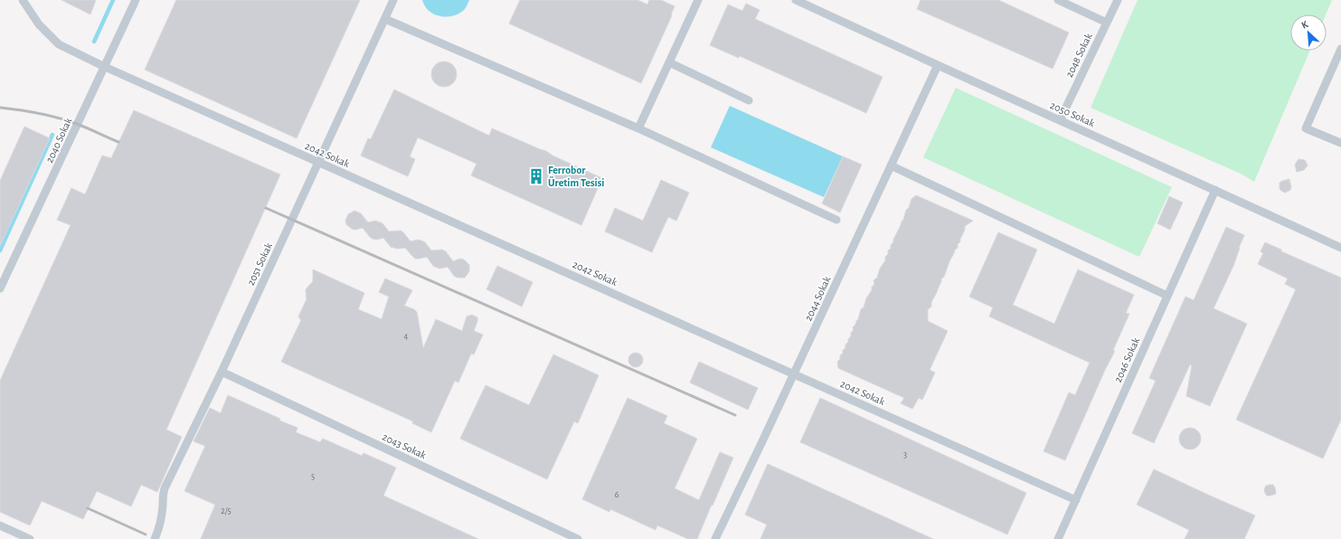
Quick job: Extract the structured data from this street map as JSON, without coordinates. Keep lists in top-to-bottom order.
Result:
{
  "streets": {
    "lane": [
      "2048 Sokak",
      "2050 Sokak",
      "2040 Sokak",
      "2042 Sokak",
      "2051 Sokak",
      "2044 Sokak",
      "2046 Sokak",
      "2043 Sokak"
    ]
  },
  "crossings": [
    ["2048 Sokak", "2050 Sokak"],
    ["2050 Sokak", "2044 Sokak"],
    ["2050 Sokak", "2046 Sokak"],
    ["2040 Sokak", "2042 Sokak"],
    ["2042 Sokak", "2051 Sokak"],
    ["2042 Sokak", "2044 Sokak"],
    ["2042 Sokak", "2046 Sokak"],
    ["2051 Sokak", "2043 Sokak"]
  ],
  "places": {
    "building": ["Ferrobor Üretim Tesisi"]
  },
  "house_numbers": [
    "4",
    "3",
    "5",
    "6",
    "2/5"
  ],
  "north": "top left"
}
